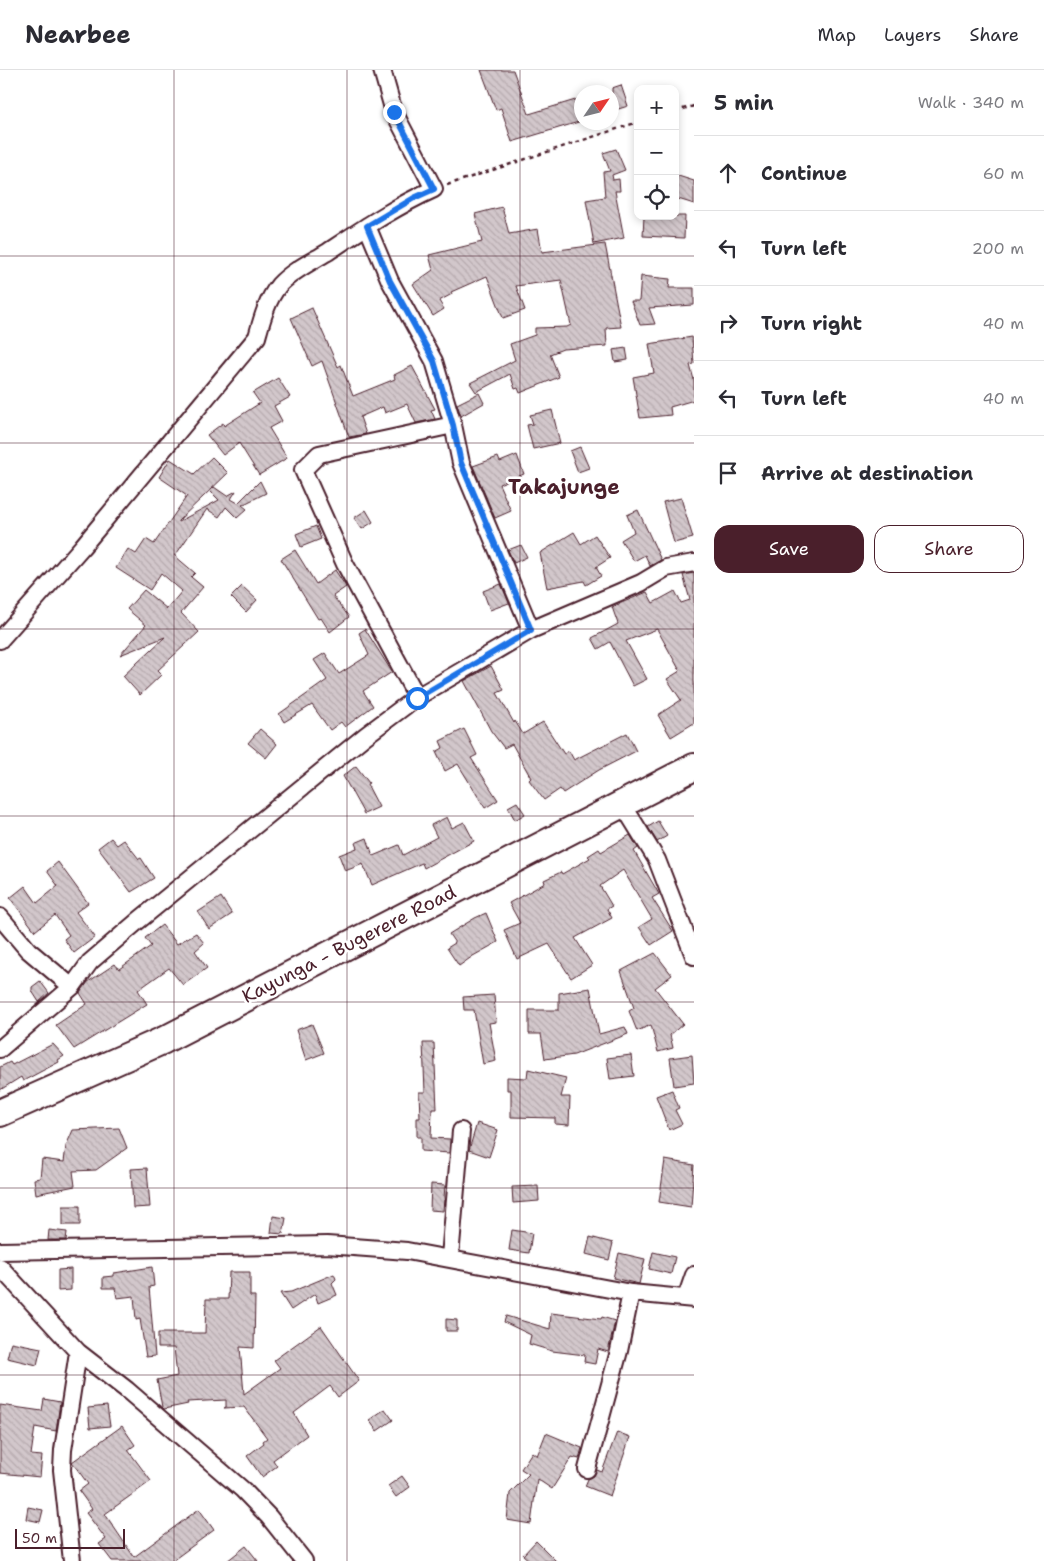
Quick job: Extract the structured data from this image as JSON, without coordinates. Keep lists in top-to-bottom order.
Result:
{
  "streets": {
    "main road": ["Kayunga - Bugerere Road"]
  },
  "districts": ["Takajunge"],
  "scale_bar": "50 m",
  "north": "top right",
  "page": {
    "header": "Nearbee",
    "nav": ["Map", "Layers", "Share"],
    "heading": ["5 min", "Walk · 340 m"],
    "map_buttons": ["+", "−"],
    "list": [
      ["Continue", "60 m"],
      ["Turn left", "200 m"],
      ["Turn right", "40 m"],
      ["Turn left", "40 m"],
      "Arrive at destination"
    ],
    "buttons": ["Save", "Share"],
    "scale": "50 m"
  }
}
